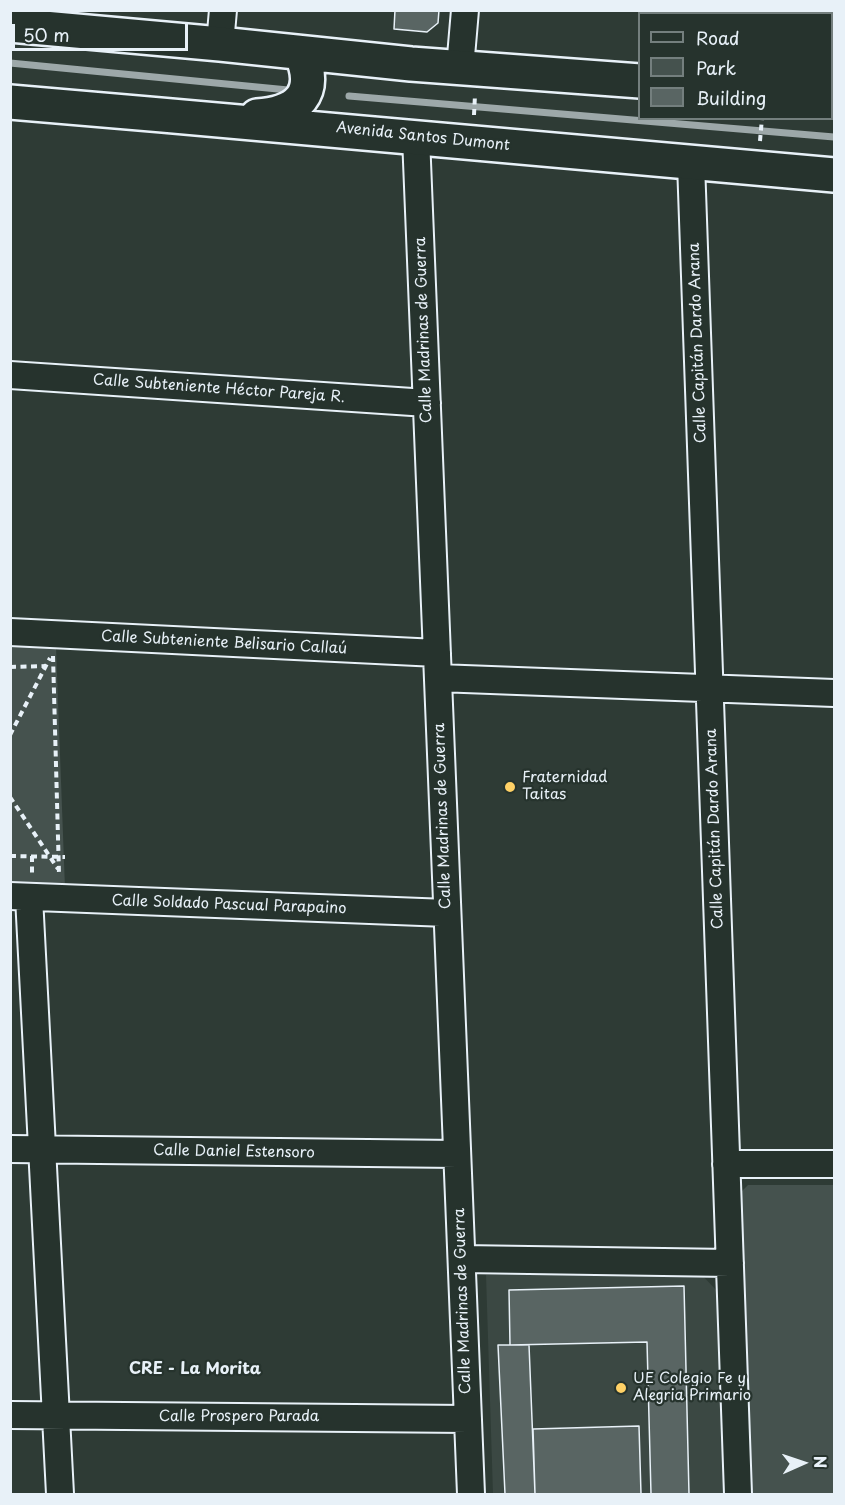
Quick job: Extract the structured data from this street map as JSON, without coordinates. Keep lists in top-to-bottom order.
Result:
{
  "streets": {
    "main road": ["Avenida Santos Dumont"],
    "street": [
      "Calle Madrinas de Guerra",
      "Calle Capitán Dardo Arana",
      "Calle Subteniente Héctor Pareja R.",
      "Calle Subteniente Belisario Callaú",
      "Calle Soldado Pascual Parapaino",
      "Calle Daniel Estensoro",
      "Calle Prospero Parada"
    ]
  },
  "crossings": [
    ["Avenida Santos Dumont", "Calle Madrinas de Guerra"],
    ["Avenida Santos Dumont", "Calle Capitán Dardo Arana"],
    ["Calle Madrinas de Guerra", "Calle Subteniente Héctor Pareja R."],
    ["Calle Madrinas de Guerra", "Calle Subteniente Belisario Callaú"],
    ["Calle Madrinas de Guerra", "Calle Soldado Pascual Parapaino"],
    ["Calle Madrinas de Guerra", "Calle Daniel Estensoro"],
    ["Calle Madrinas de Guerra", "Calle Prospero Parada"],
    ["Calle Capitán Dardo Arana", "Calle Subteniente Belisario Callaú"]
  ],
  "districts": ["CRE - La Morita"],
  "places": ["Fraternidad Taitas", "UE Colegio Fe y Alegria Primario"],
  "legend": ["Road", "Park", "Building"],
  "scale_bar": "50 m",
  "north": "right"
}
